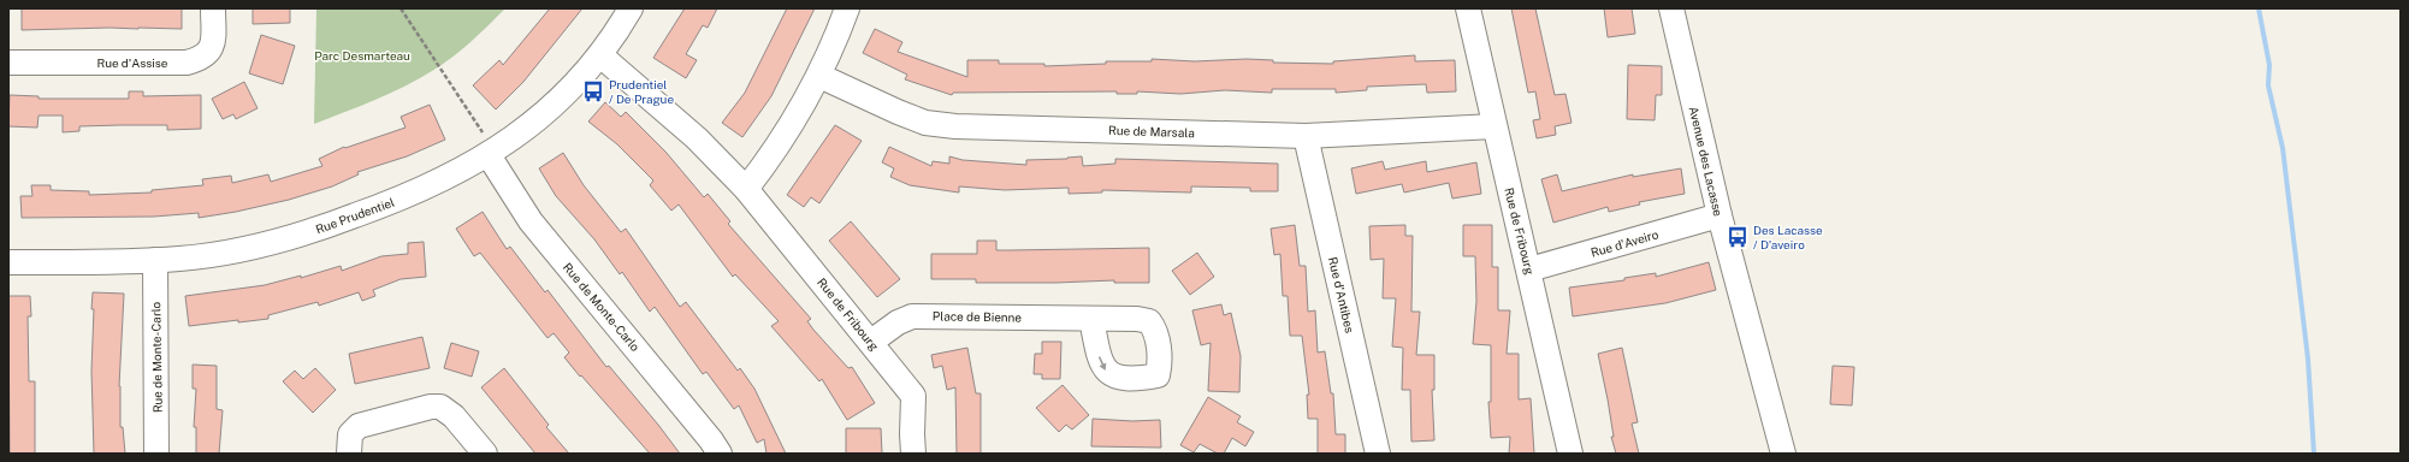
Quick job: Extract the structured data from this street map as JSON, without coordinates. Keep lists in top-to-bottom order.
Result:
{
  "streets": {
    "street": [
      "Rue d'Assise",
      "Rue de Marsala",
      "Avenue des Lacasse",
      "Rue Prudentiel",
      "Rue de Fribourg",
      "Rue d'Aveiro",
      "Rue d'Antibes",
      "Rue de Monte-Carlo",
      "Place de Bienne"
    ]
  },
  "crossings": [
    ["Rue de Marsala", "Rue de Fribourg"],
    ["Rue de Marsala", "Rue d'Antibes"],
    ["Avenue des Lacasse", "Rue d'Aveiro"],
    ["Rue Prudentiel", "Rue de Fribourg"],
    ["Rue Prudentiel", "Rue de Monte-Carlo"],
    ["Rue de Fribourg", "Rue d'Aveiro"],
    ["Rue de Fribourg", "Place de Bienne"]
  ],
  "parks": ["Parc Desmarteau"],
  "places": {
    "bus stop": ["Prudentiel / De Prague", "Des Lacasse / D'aveiro"]
  }
}
